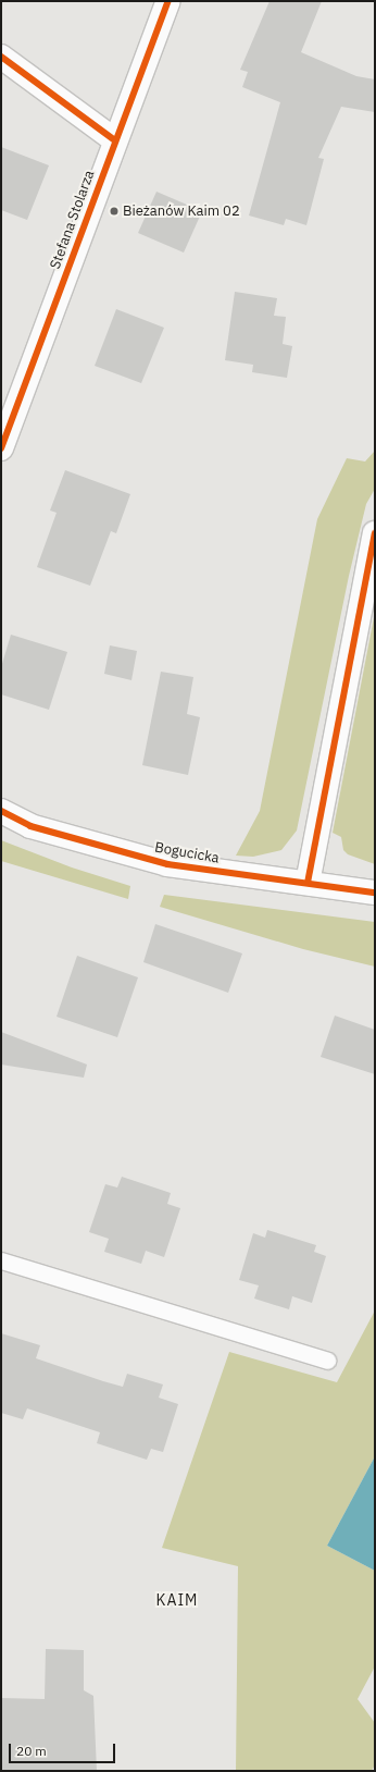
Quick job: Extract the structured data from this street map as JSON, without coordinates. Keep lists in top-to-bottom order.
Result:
{
  "streets": {
    "street": ["Stefana Stolarza", "Bogucicka"]
  },
  "districts": ["KAIM"],
  "places": ["Bieżanów Kaim 02"],
  "scale_bar": "20 m"
}
